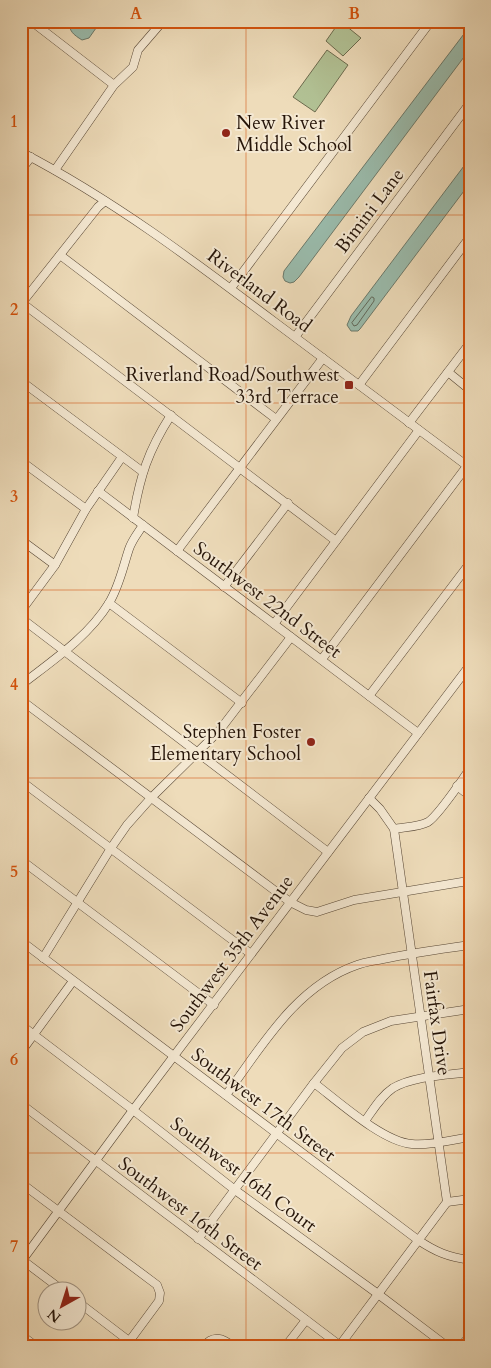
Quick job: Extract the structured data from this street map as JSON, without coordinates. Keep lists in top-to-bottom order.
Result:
{
  "streets": {
    "street": [
      "Bimini Lane",
      "Riverland Road",
      "Southwest 22nd Street",
      "Southwest 35th Avenue",
      "Fairfax Drive",
      "Southwest 17th Street",
      "Southwest 16th Court",
      "Southwest 16th Street"
    ]
  },
  "crossings": [
    ["Bimini Lane", "Riverland Road"],
    ["Southwest 22nd Street", "Southwest 35th Avenue"],
    ["Southwest 35th Avenue", "Fairfax Drive"],
    ["Southwest 35th Avenue", "Southwest 17th Street"],
    ["Southwest 35th Avenue", "Southwest 16th Court"],
    ["Southwest 35th Avenue", "Southwest 16th Street"]
  ],
  "places": {
    "other": ["New River Middle School", "Stephen Foster Elementary School"],
    "transit": ["Riverland Road/Southwest 33rd Terrace"]
  },
  "north": "bottom left",
  "grid": {
    "columns": ["A", "B"],
    "rows": [
      "1",
      "2",
      "3",
      "4",
      "5",
      "6",
      "7"
    ]
  }
}
